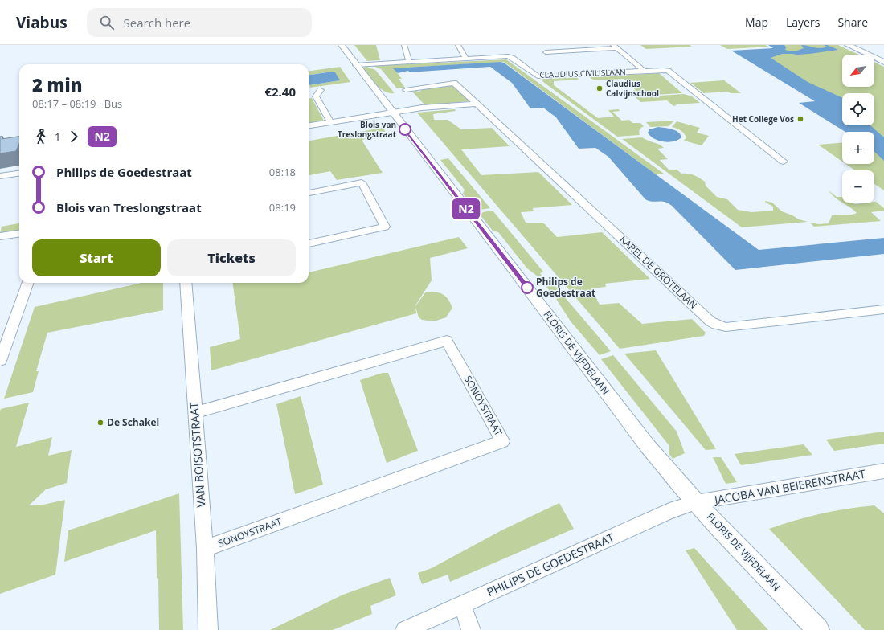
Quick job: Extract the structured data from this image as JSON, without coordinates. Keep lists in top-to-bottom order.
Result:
{
  "streets": {
    "street": [
      "CLAUDIUS CIVILISLAAN",
      "KAREL DE GROTELAAN",
      "FLORIS DE VIJFDELAAN",
      "SONOYSTRAAT",
      "VAN BOISOTSTRAAT",
      "JACOBA VAN BEIERENSTRAAT",
      "PHILIPS DE GOEDESTRAAT"
    ]
  },
  "crossings": [
    ["CLAUDIUS CIVILISLAAN", "FLORIS DE VIJFDELAAN"],
    ["FLORIS DE VIJFDELAAN", "JACOBA VAN BEIERENSTRAAT"],
    ["FLORIS DE VIJFDELAAN", "PHILIPS DE GOEDESTRAAT"],
    ["SONOYSTRAAT", "VAN BOISOTSTRAAT"],
    ["JACOBA VAN BEIERENSTRAAT", "PHILIPS DE GOEDESTRAAT"]
  ],
  "places": [
    "Claudius Calvijnschool",
    "Het College Vos",
    "Blois van Treslongstraat",
    "Philips de Goedestraat",
    "De Schakel"
  ],
  "lines": ["bus line N2"],
  "north": "bottom left",
  "page": {
    "header": "Viabus",
    "search": "Search here",
    "nav": ["Map", "Layers", "Share"],
    "on_map": "N2",
    "map_buttons": ["+", "−"],
    "heading": ["2 min", "08:17 – 08:19 · Bus", "€2.40"],
    "legs": ["1", "N2"],
    "list": [
      {
        "name": "Philips de Goedestraat",
        "value": "08:18"
      },
      {
        "name": "Blois van Treslongstraat",
        "value": "08:19"
      }
    ],
    "buttons": ["Start", "Tickets"]
  }
}
